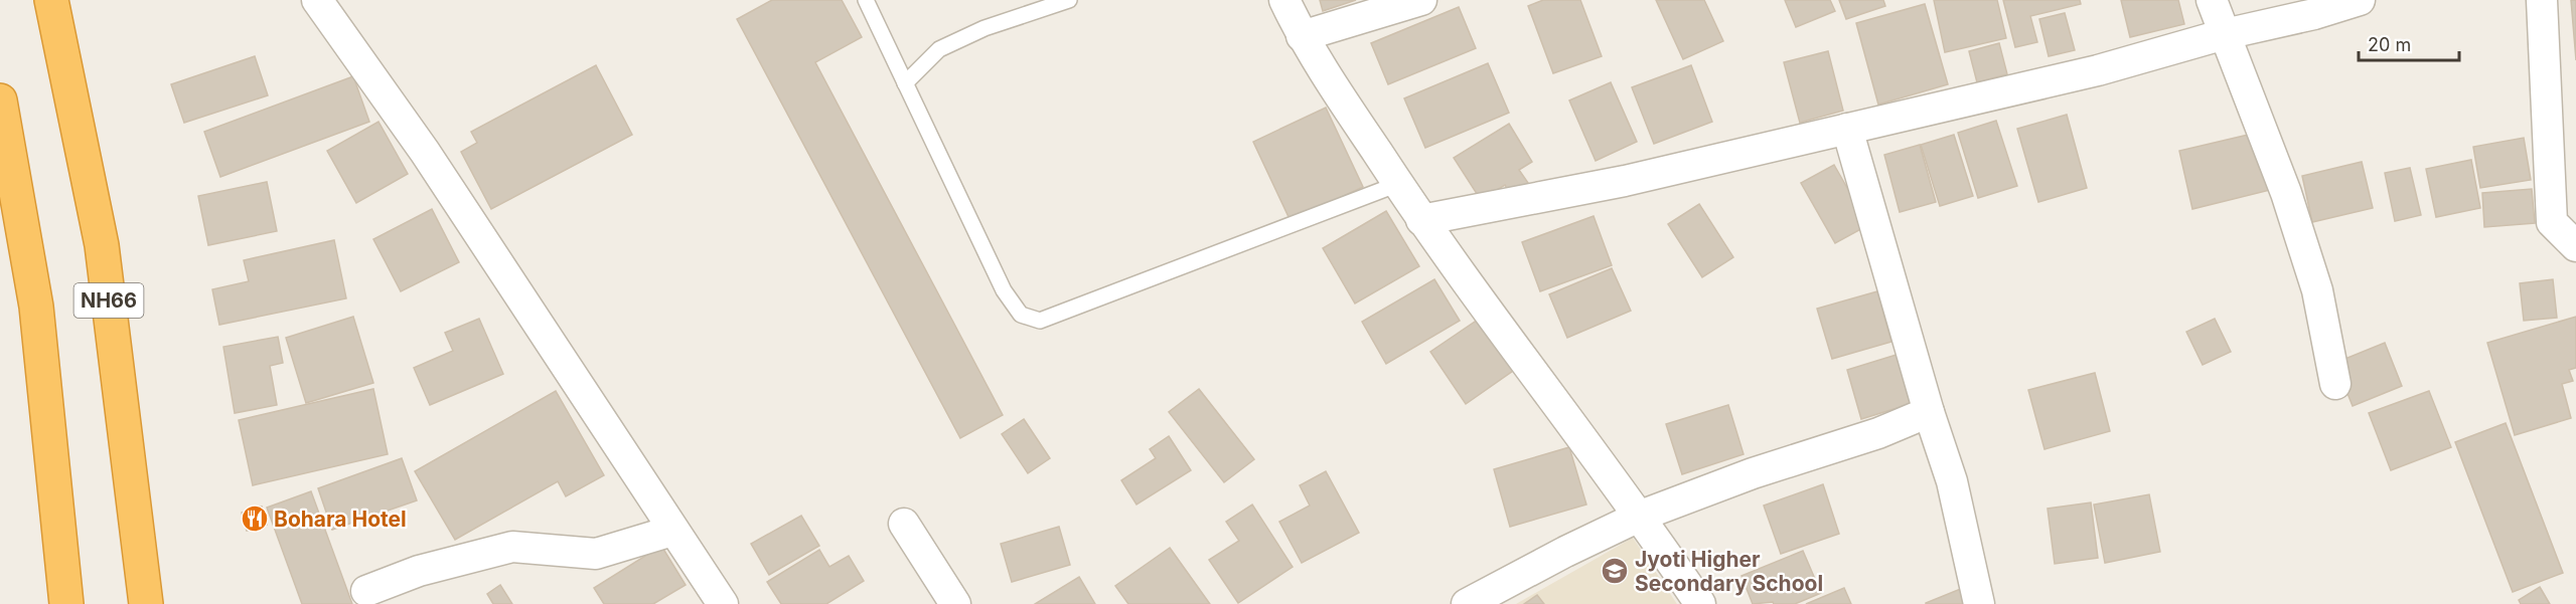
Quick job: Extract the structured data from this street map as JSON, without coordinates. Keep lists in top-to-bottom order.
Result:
{
  "streets": {
    "highway": ["NH66"]
  },
  "places": {
    "restaurant": ["Bohara Hotel"],
    "school or university": ["Jyoti Higher Secondary School"]
  },
  "scale_bar": "20 m"
}
